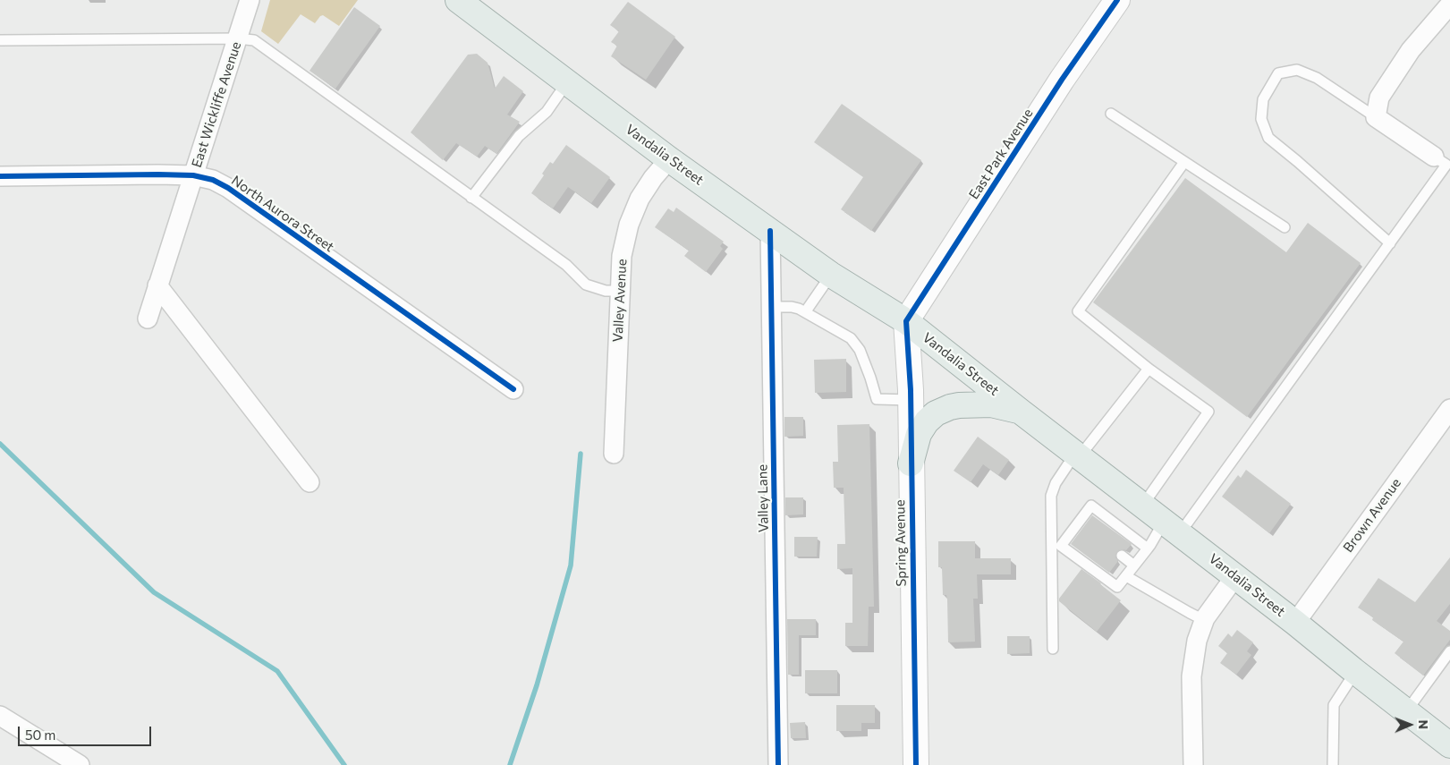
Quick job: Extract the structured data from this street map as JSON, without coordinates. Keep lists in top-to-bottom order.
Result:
{
  "streets": {
    "main road": ["Vandalia Street"],
    "street": [
      "East Wickliffe Avenue",
      "East Park Avenue",
      "North Aurora Street",
      "Valley Avenue",
      "Valley Lane",
      "Brown Avenue",
      "Spring Avenue"
    ]
  },
  "crossings": [
    ["East Wickliffe Avenue", "North Aurora Street"],
    ["East Park Avenue", "Vandalia Street"],
    ["East Park Avenue", "Spring Avenue"],
    ["Vandalia Street", "Valley Avenue"],
    ["Vandalia Street", "Valley Lane"],
    ["Vandalia Street", "Brown Avenue"],
    ["Vandalia Street", "Spring Avenue"]
  ],
  "scale_bar": "50 m",
  "north": "right"
}
